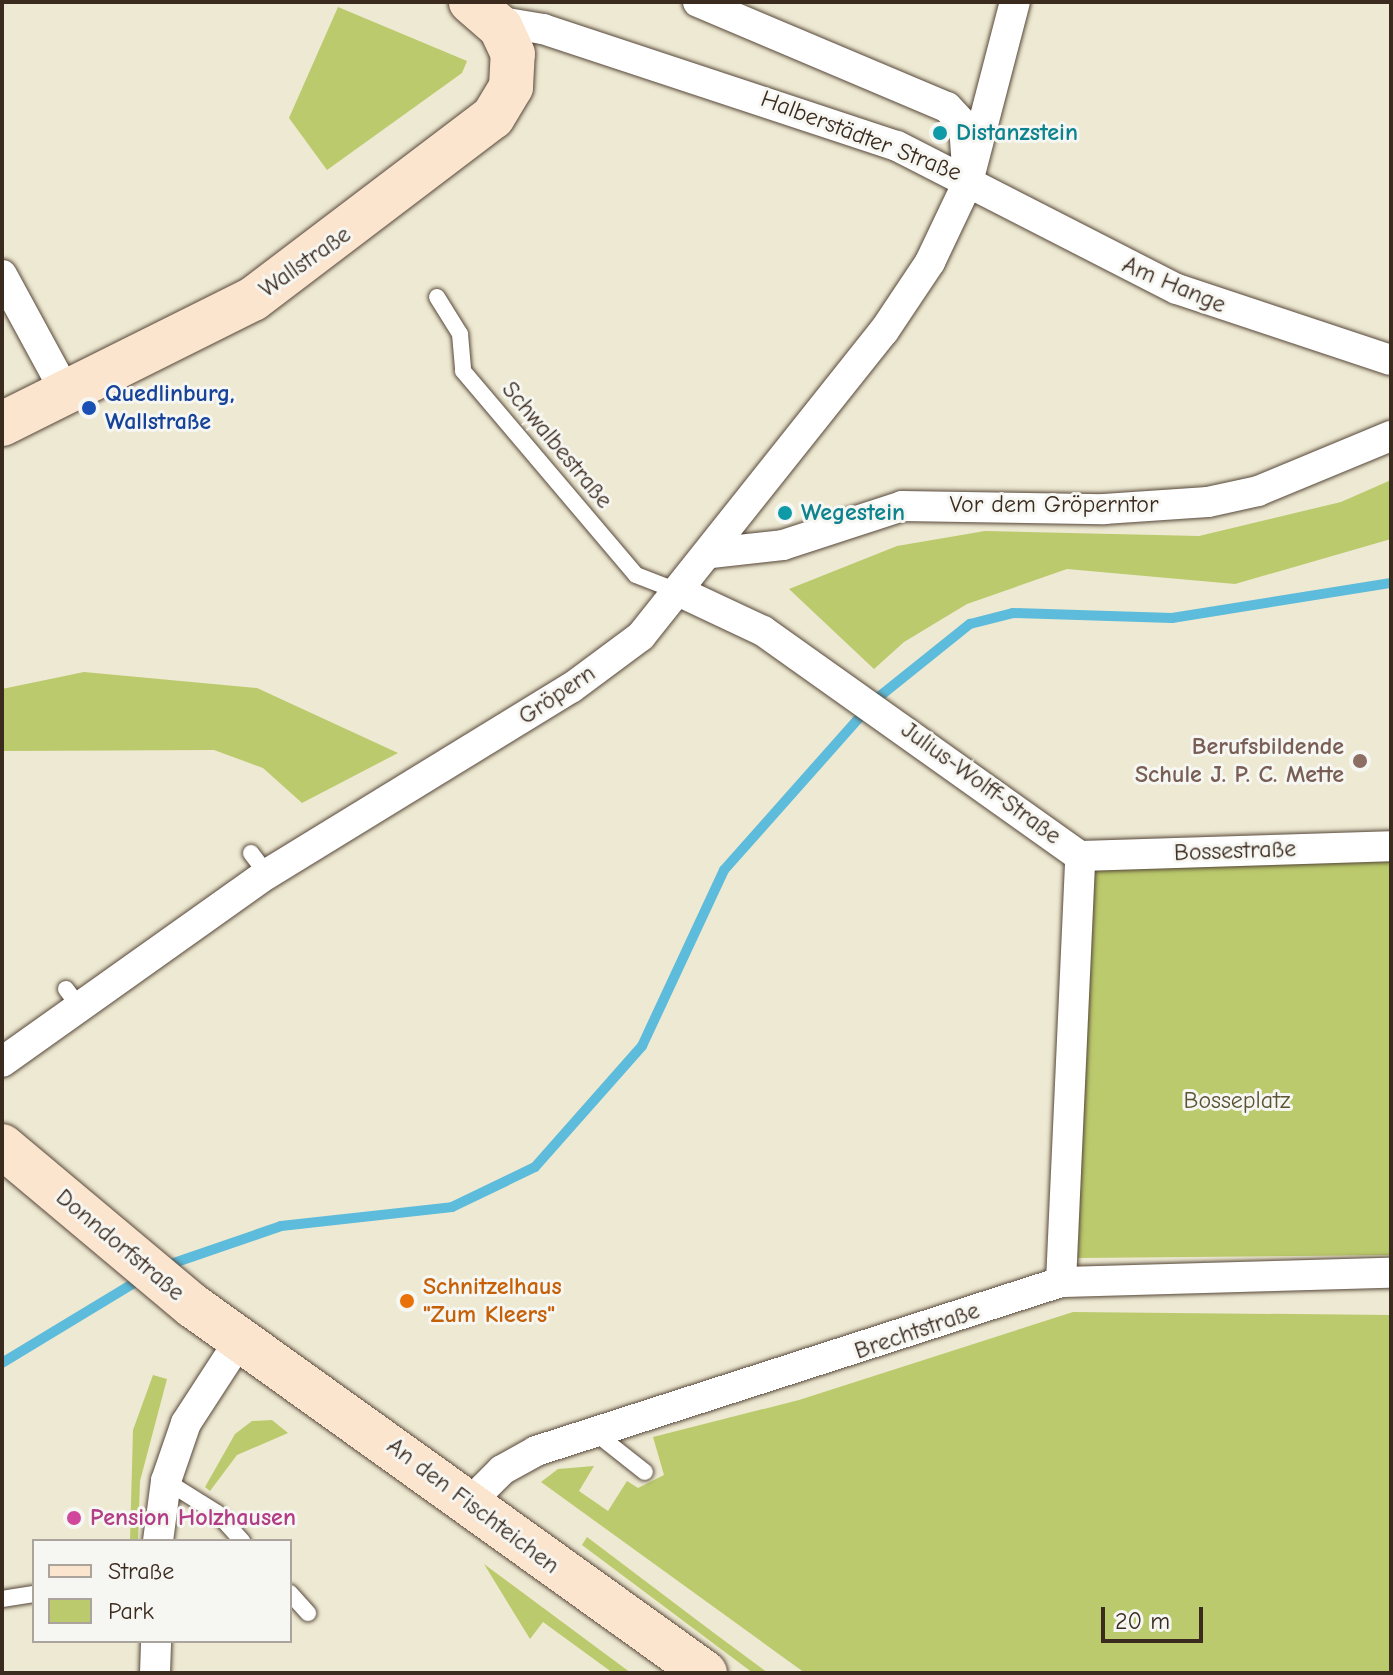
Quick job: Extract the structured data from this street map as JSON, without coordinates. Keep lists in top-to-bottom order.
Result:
{
  "streets": {
    "main road": ["Wallstraße", "Donndorfstraße", "An den Fischteichen"],
    "street": [
      "Halberstädter Straße",
      "Am Hange",
      "Vor dem Gröperntor",
      "Gröpern",
      "Julius-Wolff-Straße",
      "Bossestraße",
      "Brechtstraße"
    ],
    "lane": ["Schwalbestraße"]
  },
  "crossings": [
    ["Halberstädter Straße", "Wallstraße"],
    ["Halberstädter Straße", "Am Hange"],
    ["Halberstädter Straße", "Gröpern"],
    ["Am Hange", "Gröpern"],
    ["Schwalbestraße", "Gröpern"],
    ["Schwalbestraße", "Julius-Wolff-Straße"],
    ["Vor dem Gröperntor", "Gröpern"],
    ["Gröpern", "Julius-Wolff-Straße"],
    ["Julius-Wolff-Straße", "Bossestraße"],
    ["Julius-Wolff-Straße", "Brechtstraße"],
    ["Donndorfstraße", "An den Fischteichen"],
    ["Brechtstraße", "An den Fischteichen"]
  ],
  "parks": ["Bosseplatz"],
  "places": [
    "Distanzstein",
    "Quedlinburg, Wallstraße",
    "Wegestein",
    "Berufsbildende Schule J. P. C. Mette",
    "Schnitzelhaus \"Zum Kleers\"",
    "Pension Holzhausen"
  ],
  "legend": ["Straße", "Park"],
  "scale_bar": "20 m"
}
